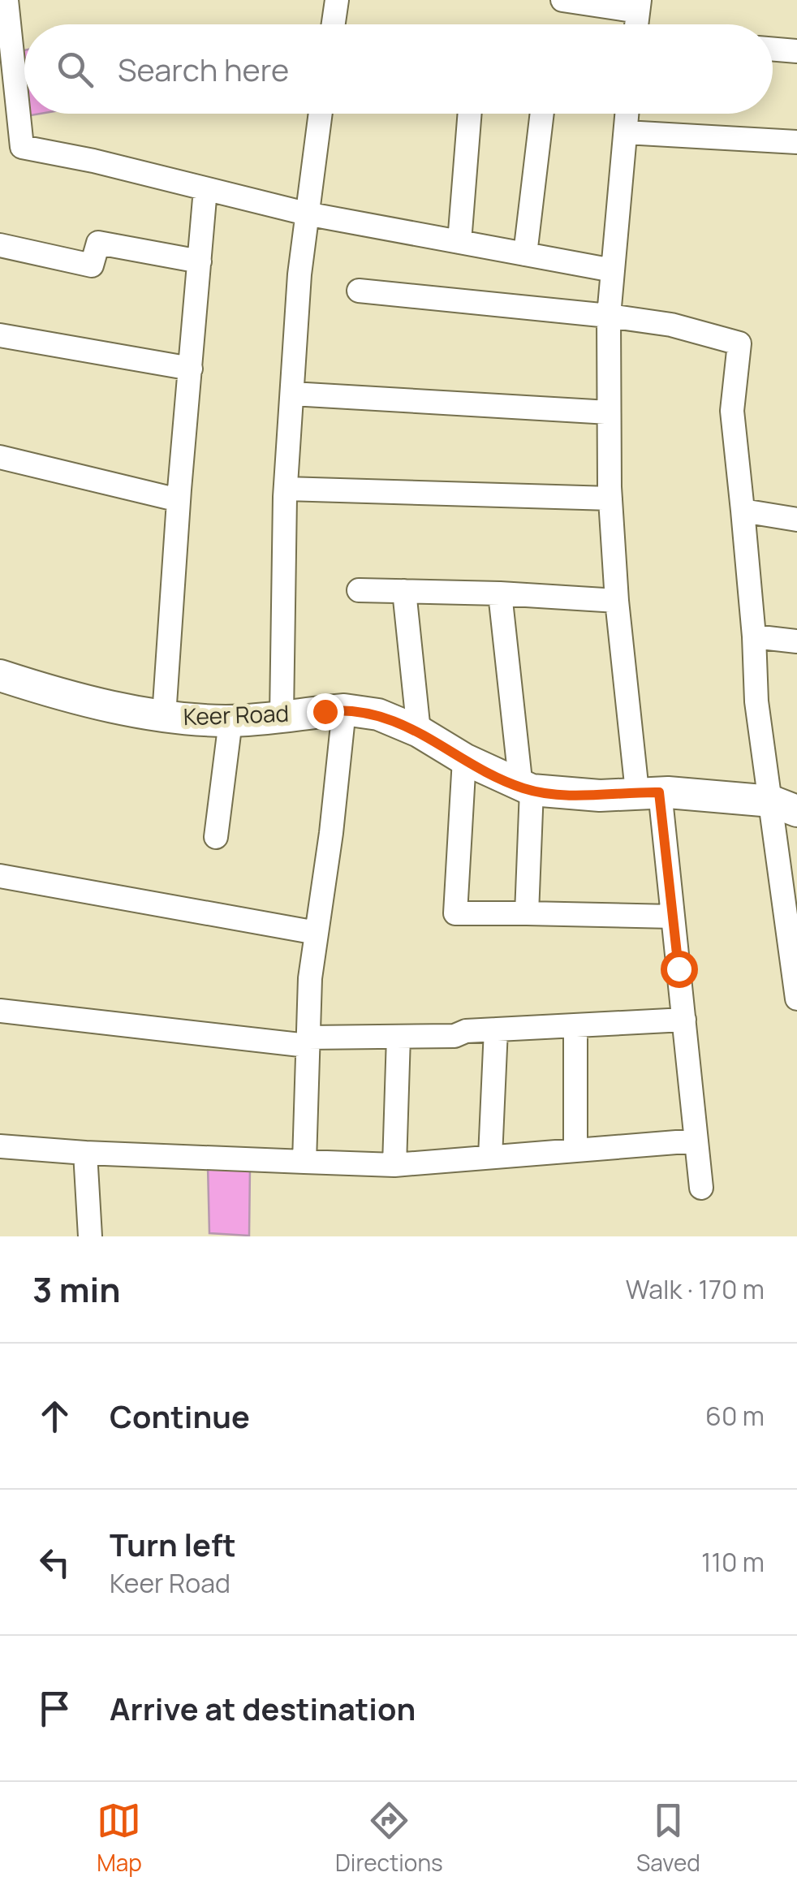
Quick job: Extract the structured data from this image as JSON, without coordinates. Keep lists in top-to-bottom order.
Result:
{
  "streets": {
    "street": ["Keer Road"]
  },
  "page": {
    "search": "Search here",
    "heading": ["3 min", "Walk · 170 m"],
    "list": [
      ["Continue", "60 m"],
      ["Turn left", "Keer Road", "110 m"],
      "Arrive at destination"
    ],
    "nav": ["Map", "Directions", "Saved"]
  }
}
